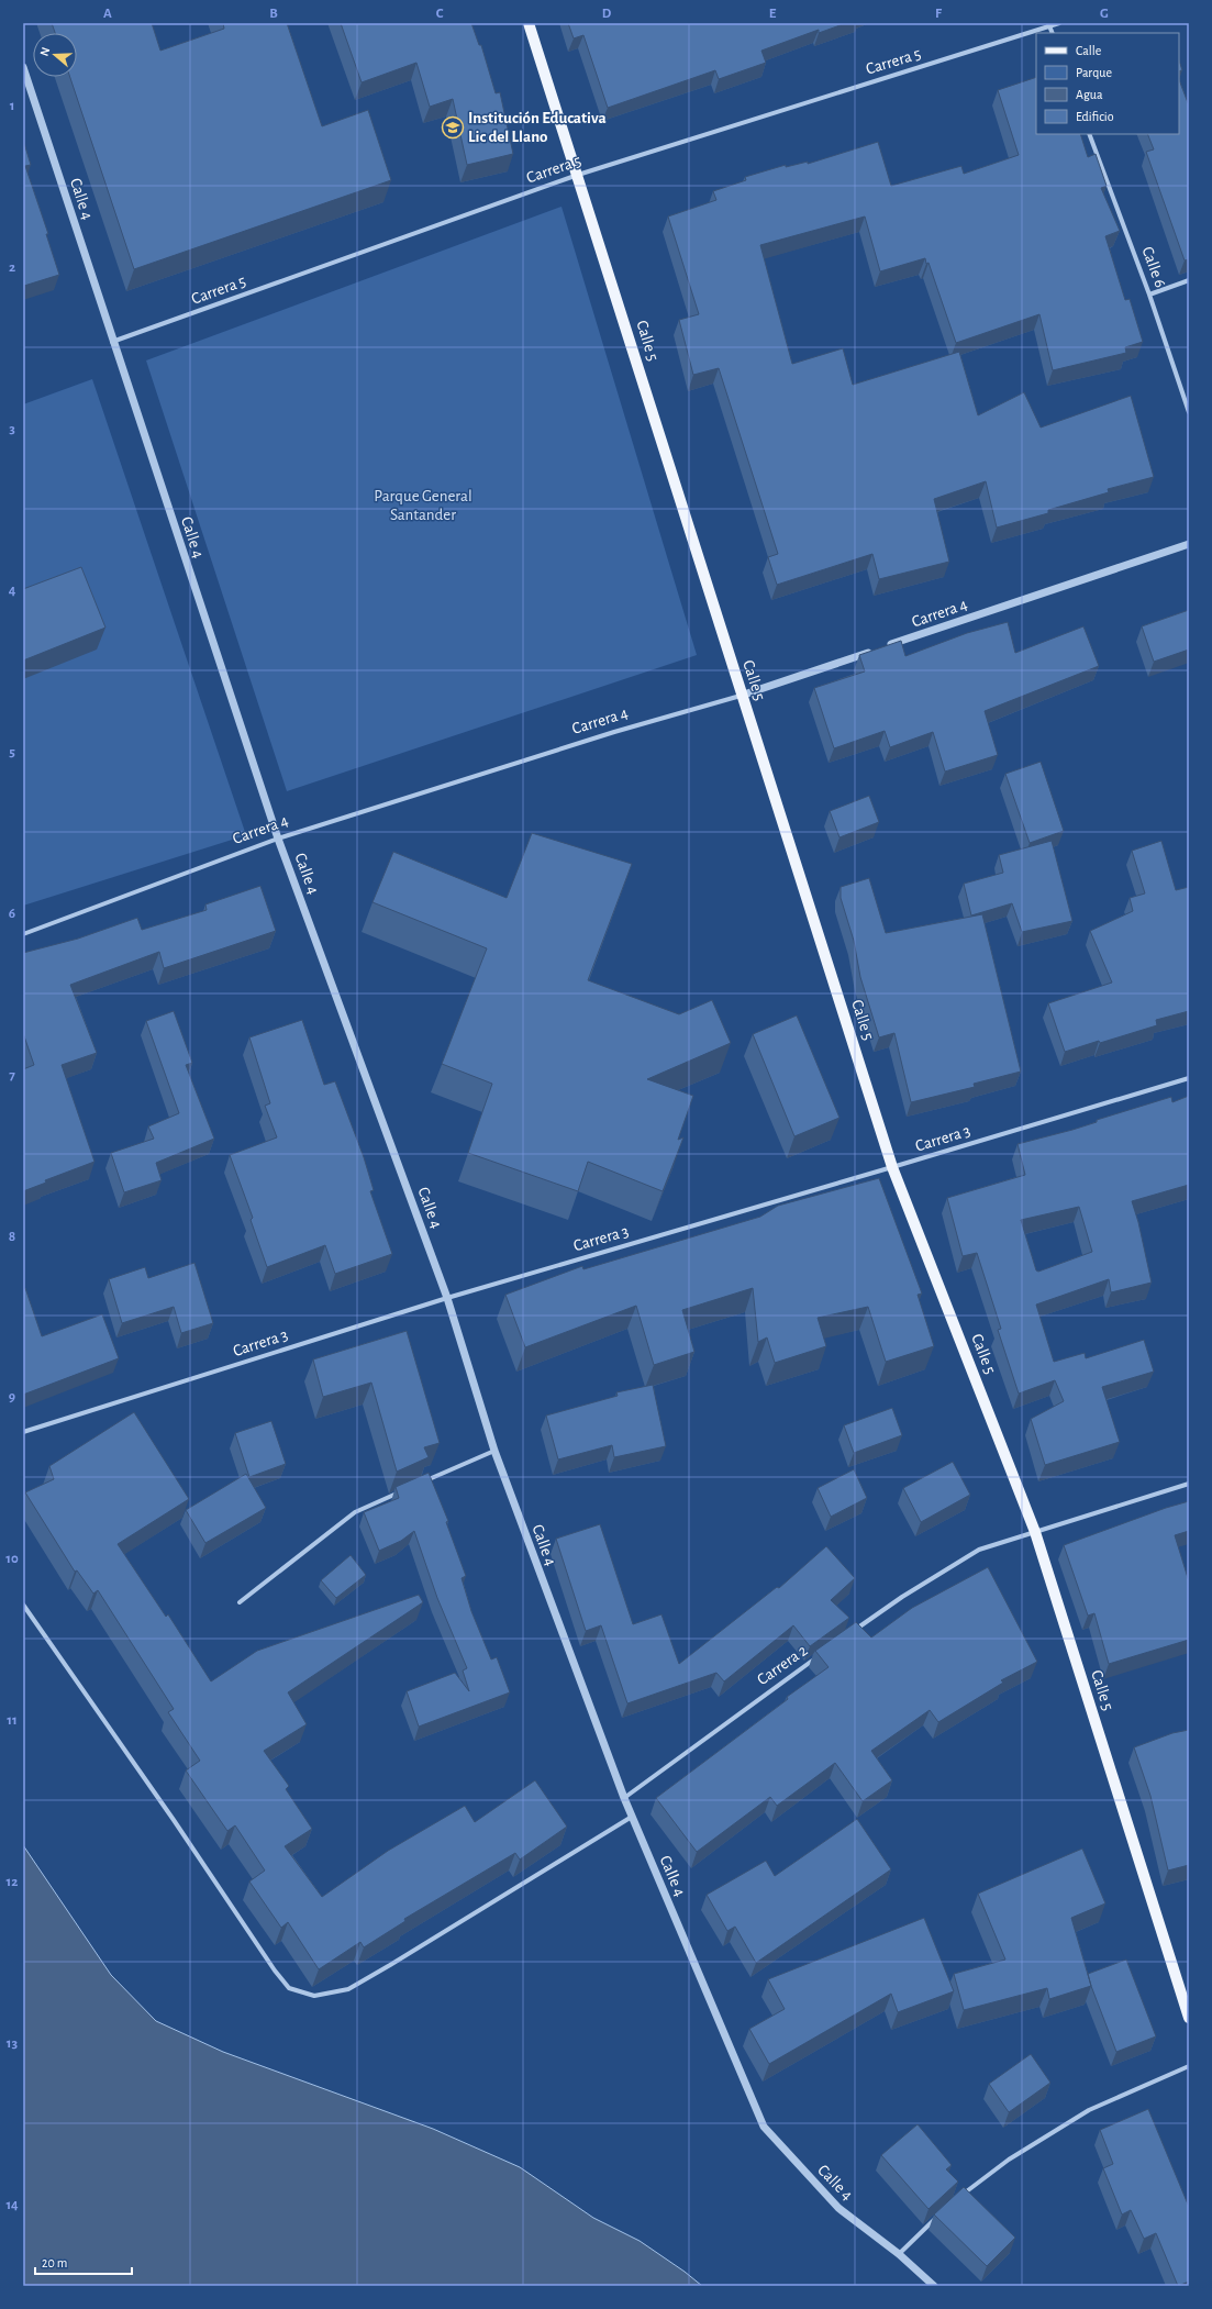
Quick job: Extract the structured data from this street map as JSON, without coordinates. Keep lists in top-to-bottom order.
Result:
{
  "streets": {
    "main road": ["Calle 5"],
    "street": [
      "Carrera 5",
      "Calle 4",
      "Calle 6",
      "Carrera 4",
      "Carrera 3",
      "Carrera 2"
    ]
  },
  "crossings": [
    ["Carrera 5", "Calle 4"],
    ["Carrera 5", "Calle 5"],
    ["Calle 4", "Carrera 4"],
    ["Calle 4", "Carrera 3"],
    ["Calle 4", "Carrera 2"],
    ["Calle 5", "Carrera 4"],
    ["Calle 5", "Carrera 3"]
  ],
  "parks": ["Parque General Santander"],
  "places": {
    "school or university": ["Institución Educativa Lic del Llano"]
  },
  "legend": [
    "Calle",
    "Parque",
    "Agua",
    "Edificio"
  ],
  "scale_bar": "20 m",
  "north": "left",
  "grid": {
    "columns": [
      "A",
      "B",
      "C",
      "D",
      "E",
      "F",
      "G"
    ],
    "rows": [
      "1",
      "2",
      "3",
      "4",
      "5",
      "6",
      "7",
      "8",
      "9",
      "10",
      "11",
      "12",
      "13",
      "14"
    ]
  }
}
